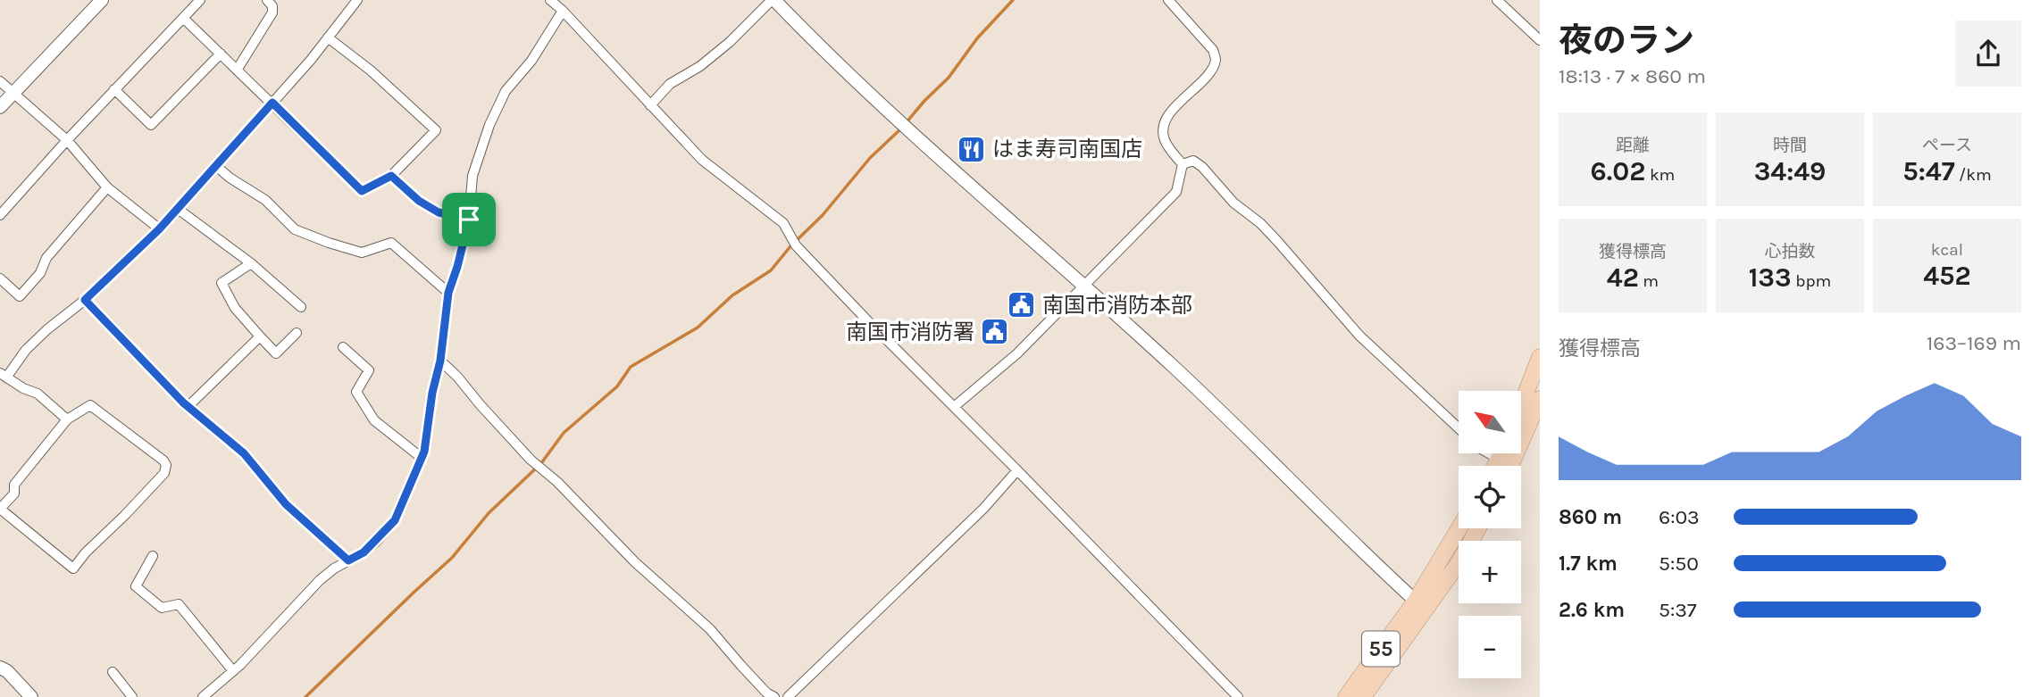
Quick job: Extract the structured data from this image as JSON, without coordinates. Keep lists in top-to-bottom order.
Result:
{
  "streets": {
    "highway": ["55"]
  },
  "places": {
    "restaurant": ["はま寿司南国店"],
    "public building": ["南国市消防本部", "南国市消防署"]
  },
  "north": "top left",
  "page": {
    "heading": ["夜のラン", "18:13 · 7 × 860 m"],
    "stats": [
      ["距離", "6.02 km"],
      ["時間", "34:49"],
      ["ペース", "5:47 /km"],
      ["獲得標高", "42 m"],
      ["心拍数", "133 bpm"],
      ["kcal", "452"]
    ],
    "chart": ["獲得標高", "163–169 m"],
    "map_buttons": ["+", "−"],
    "list": [
      {
        "name": "860 m",
        "note": "6:03"
      },
      {
        "name": "1.7 km",
        "note": "5:50"
      },
      {
        "name": "2.6 km",
        "note": "5:37"
      }
    ]
  }
}
